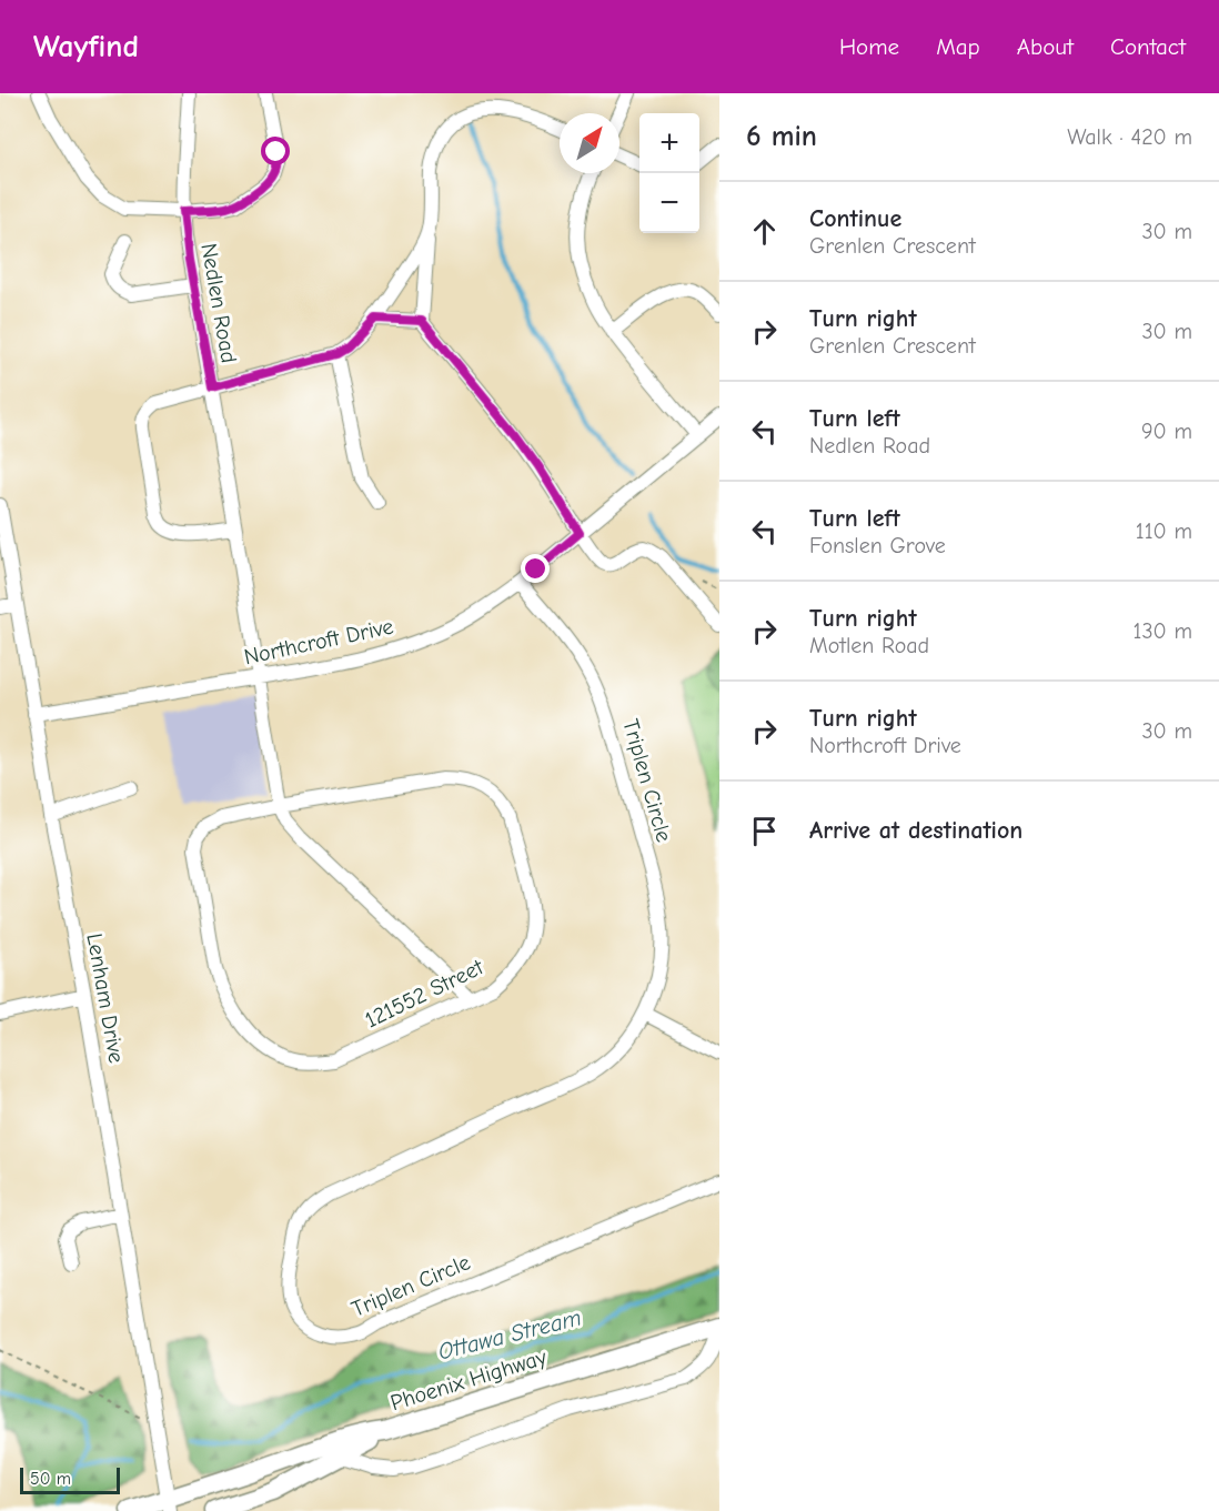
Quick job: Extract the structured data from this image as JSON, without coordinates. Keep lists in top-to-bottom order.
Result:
{
  "streets": {
    "main road": ["Phoenix Highway"],
    "street": [
      "Nedlen Road",
      "Northcroft Drive",
      "Triplen Circle",
      "121552 Street",
      "Lenham Drive"
    ]
  },
  "crossings": [
    ["Nedlen Road", "Northcroft Drive"],
    ["Nedlen Road", "121552 Street"],
    ["Northcroft Drive", "Triplen Circle"],
    ["Northcroft Drive", "Lenham Drive"],
    ["Lenham Drive", "Phoenix Highway"]
  ],
  "water": ["Ottawa Stream"],
  "scale_bar": "50 m",
  "north": "top right",
  "page": {
    "header": "Wayfind",
    "nav": [
      "Home",
      "Map",
      "About",
      "Contact"
    ],
    "heading": ["6 min", "Walk · 420 m"],
    "map_buttons": ["+", "−"],
    "list": [
      ["Continue", "Grenlen Crescent", "30 m"],
      ["Turn right", "Grenlen Crescent", "30 m"],
      ["Turn left", "Nedlen Road", "90 m"],
      ["Turn left", "Fonslen Grove", "110 m"],
      ["Turn right", "Motlen Road", "130 m"],
      ["Turn right", "Northcroft Drive", "30 m"],
      "Arrive at destination"
    ],
    "scale": "50 m"
  }
}
